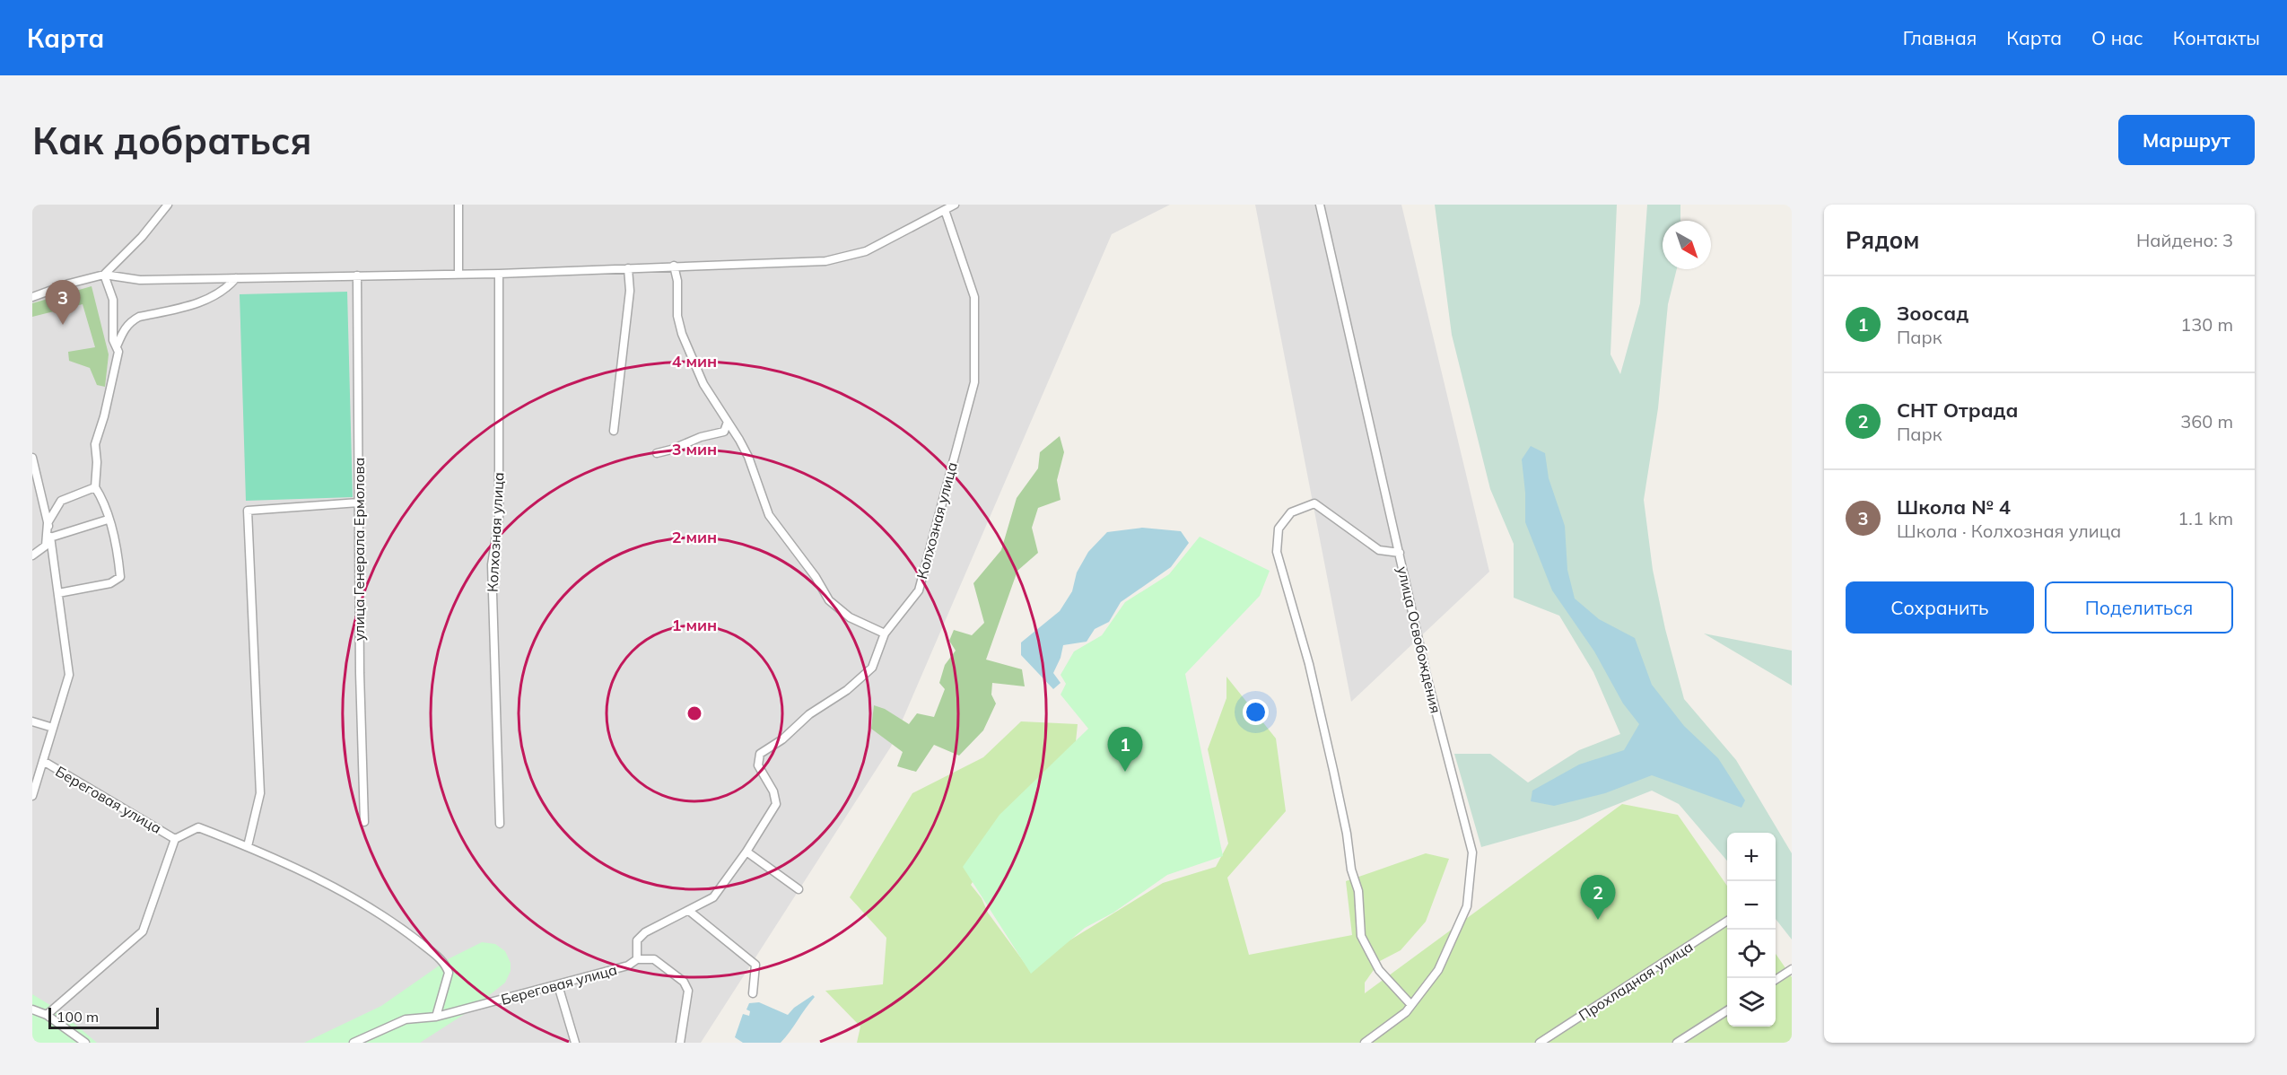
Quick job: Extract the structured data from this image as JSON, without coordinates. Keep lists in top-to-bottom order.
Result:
{
  "streets": {
    "street": [
      "Колхозная улица",
      "улица Генерала Ермолова",
      "улица Освобождения",
      "Береговая улица",
      "Прохладная улица"
    ]
  },
  "crossings": [
    ["Колхозная улица", "Береговая улица"]
  ],
  "scale_bar": "100 m",
  "north": "bottom right",
  "page": {
    "header": "Карта",
    "nav": [
      "Главная",
      "Карта",
      "О нас",
      "Контакты"
    ],
    "buttons": [
      "Маршрут",
      ["Сохранить", "Поделиться"]
    ],
    "title": "Как добраться",
    "heading": ["Рядом", "Найдено: 3"],
    "list": [
      {
        "mark": "1",
        "name": "Зоосад",
        "note": "Парк",
        "value": "130 m"
      },
      {
        "mark": "2",
        "name": "СНТ Отрада",
        "note": "Парк",
        "value": "360 m"
      },
      {
        "mark": "3",
        "name": "Школа № 4",
        "note": "Школа · Колхозная улица",
        "value": "1.1 km"
      }
    ],
    "pins": ["3", "1", "2"],
    "map_buttons": ["+", "−"],
    "scale": "100 m"
  },
  "rings": [
    "4 мин",
    "3 мин",
    "2 мин",
    "1 мин"
  ]
}
